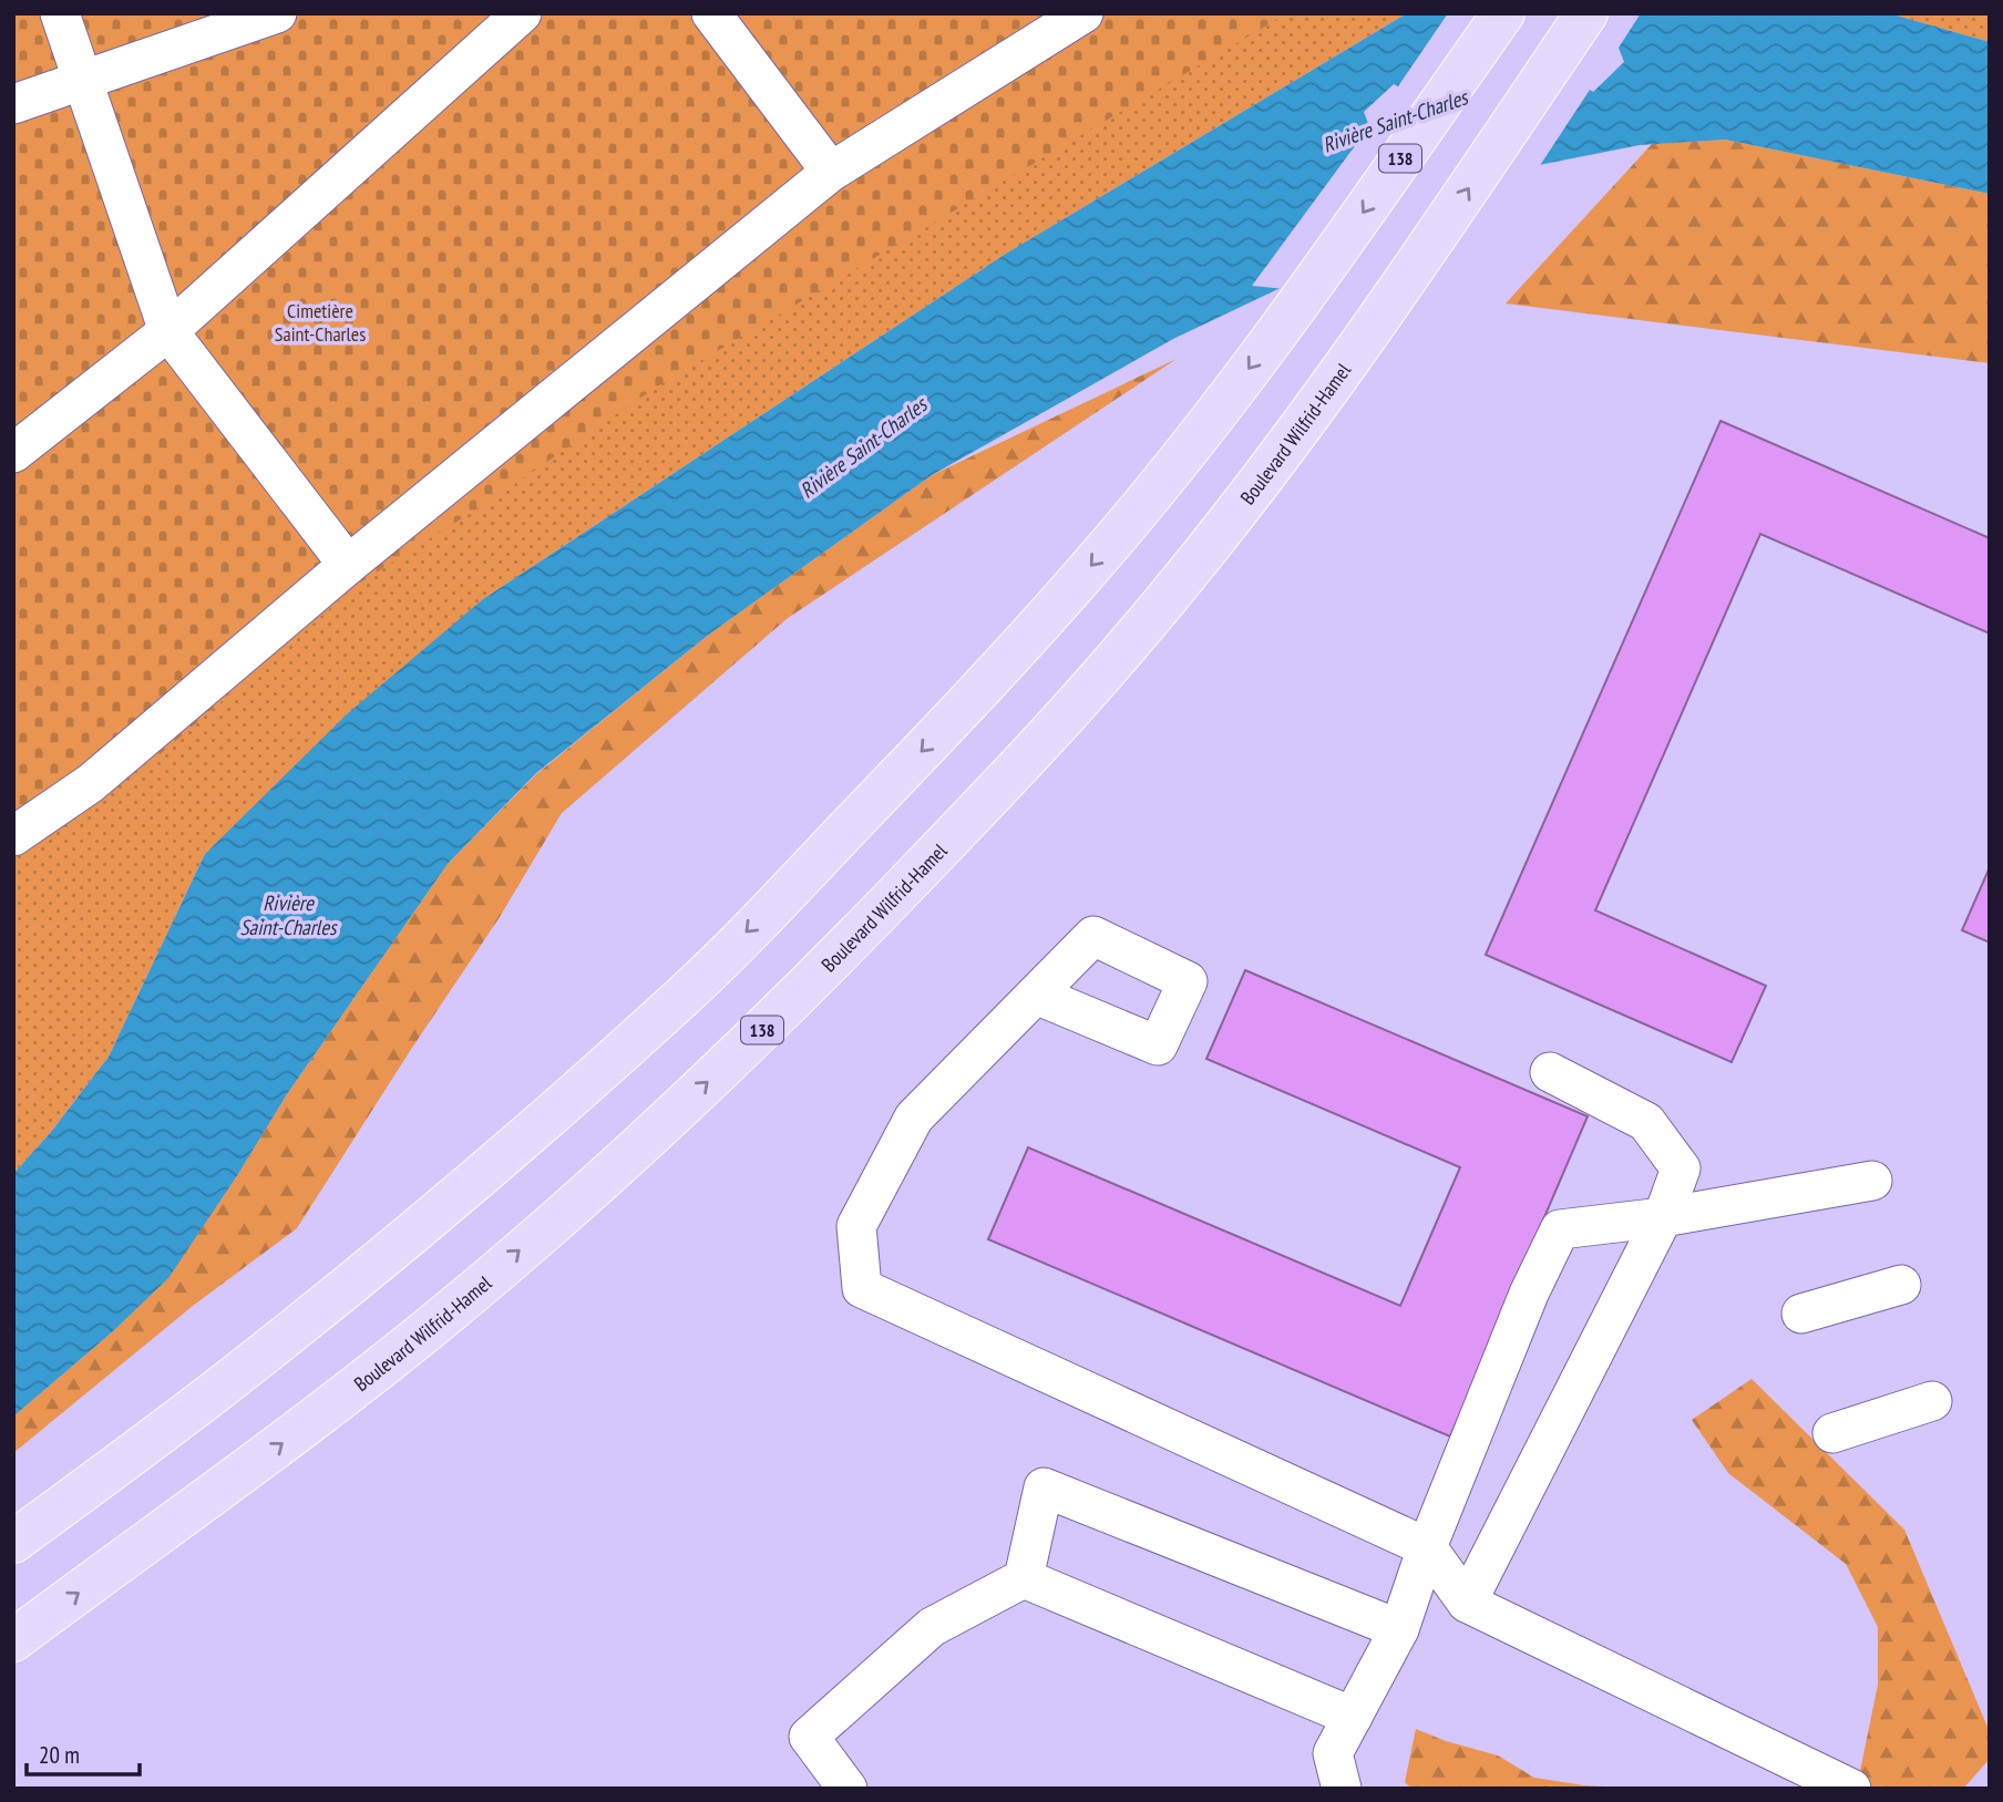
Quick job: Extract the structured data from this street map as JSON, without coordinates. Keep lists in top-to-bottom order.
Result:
{
  "streets": {
    "main road": ["138", "Boulevard Wilfrid-Hamel"]
  },
  "water": ["Rivière Saint-Charles"],
  "parks": ["Cimetière Saint-Charles"],
  "scale_bar": "20 m"
}
